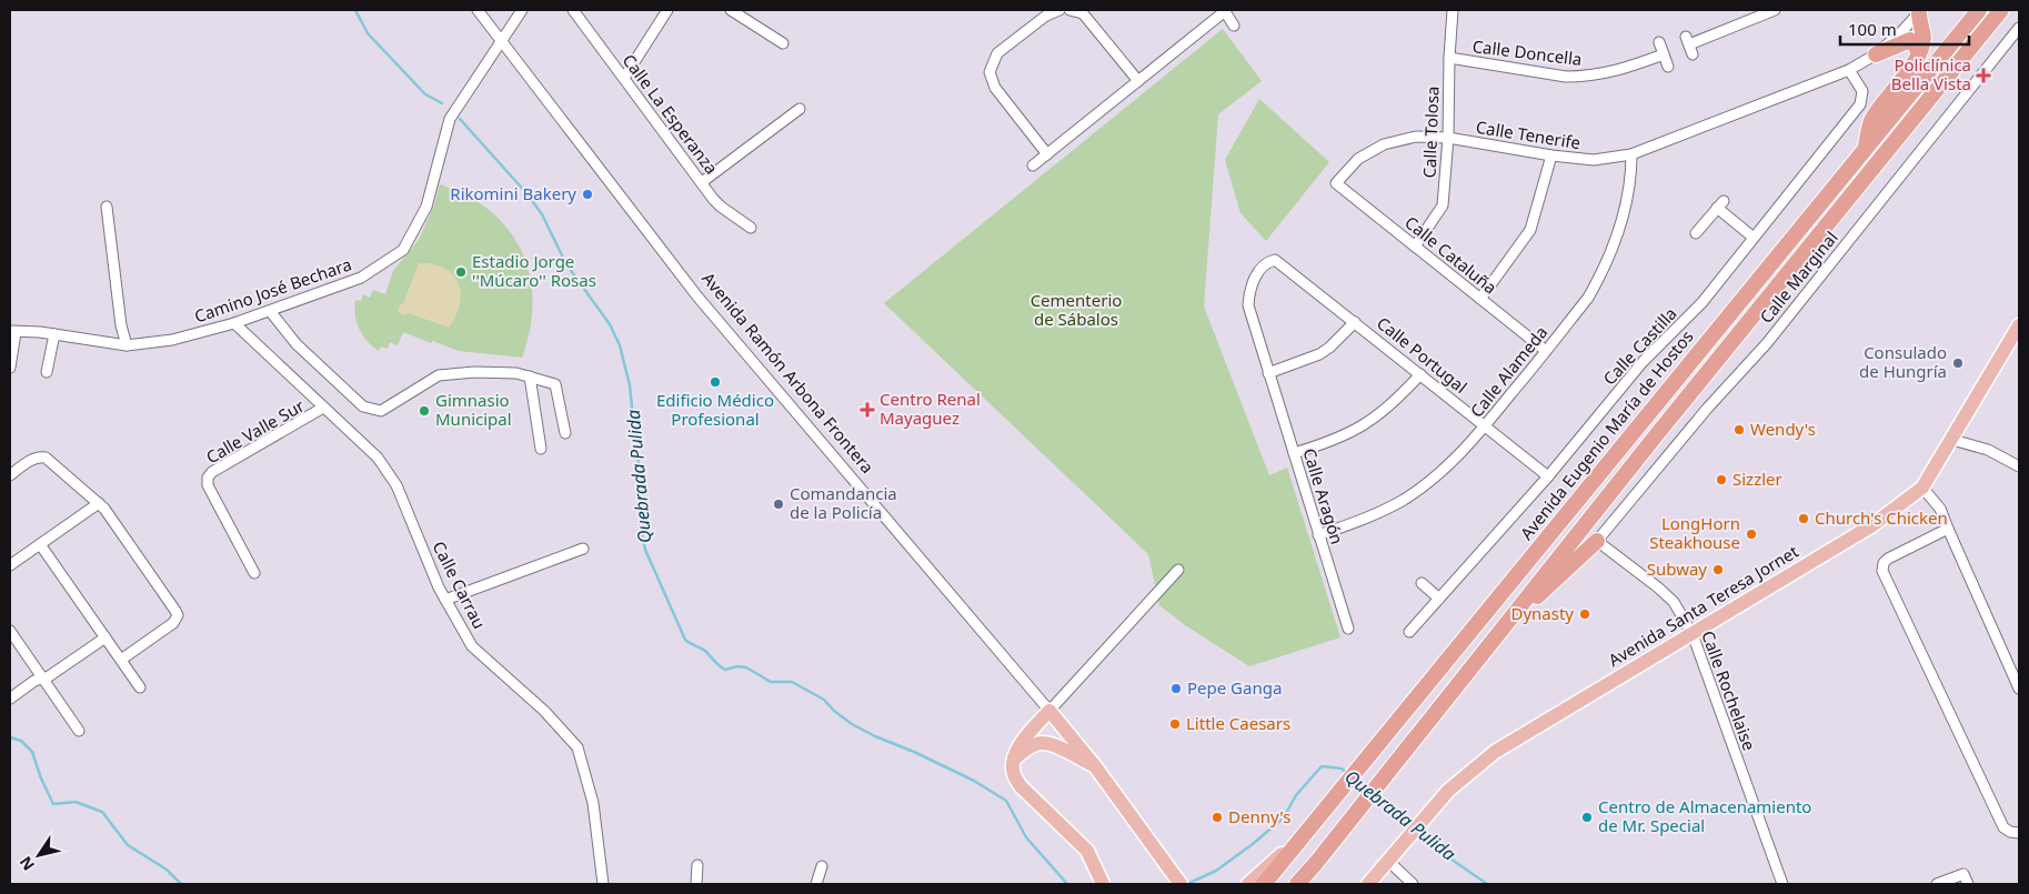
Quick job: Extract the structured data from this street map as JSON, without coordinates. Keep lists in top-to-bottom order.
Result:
{
  "streets": {
    "highway": ["Avenida Eugenio María de Hostos"],
    "main road": ["Avenida Ramón Arbona Frontera", "Avenida Santa Teresa Jornet"],
    "street": [
      "Calle Doncella",
      "Calle La Esperanza",
      "Calle Tolosa",
      "Calle Tenerife",
      "Calle Cataluña",
      "Calle Marginal",
      "Camino José Bechara",
      "Calle Castilla",
      "Calle Portugal",
      "Calle Alameda",
      "Calle Valle Sur",
      "Calle Aragón",
      "Calle Carrau",
      "Calle Rochelaise"
    ]
  },
  "crossings": [
    ["Calle Doncella", "Calle Tolosa"],
    ["Calle Tolosa", "Calle Tenerife"],
    ["Calle Tolosa", "Calle Cataluña"],
    ["Calle Tenerife", "Calle Cataluña"],
    ["Calle Tenerife", "Calle Castilla"],
    ["Calle Tenerife", "Calle Alameda"],
    ["Calle Cataluña", "Calle Alameda"],
    ["Calle Marginal", "Calle Rochelaise"],
    ["Camino José Bechara", "Avenida Ramón Arbona Frontera"],
    ["Camino José Bechara", "Calle Carrau"],
    ["Calle Castilla", "Calle Portugal"],
    ["Calle Portugal", "Calle Alameda"],
    ["Calle Portugal", "Calle Aragón"],
    ["Calle Alameda", "Calle Aragón"],
    ["Calle Valle Sur", "Calle Carrau"],
    ["Avenida Santa Teresa Jornet", "Calle Rochelaise"]
  ],
  "water": ["Quebrada Pulida"],
  "parks": ["Cementerio de Sábalos"],
  "places": {
    "health": ["Policlínica Bella Vista", "Centro Renal Mayaguez"],
    "other": [
      "Rikomini Bakery",
      "Estadio Jorge ''Múcaro'' Rosas",
      "Consulado de Hungría",
      "Edificio Médico Profesional",
      "Gimnasio Municipal",
      "Wendy's",
      "Sizzler",
      "Comandancia de la Policía",
      "Church's Chicken",
      "LongHorn Steakhouse",
      "Subway",
      "Dynasty",
      "Pepe Ganga",
      "Little Caesars",
      "Denny's",
      "Centro de Almacenamiento de Mr. Special"
    ]
  },
  "scale_bar": "100 m",
  "north": "bottom left"
}
